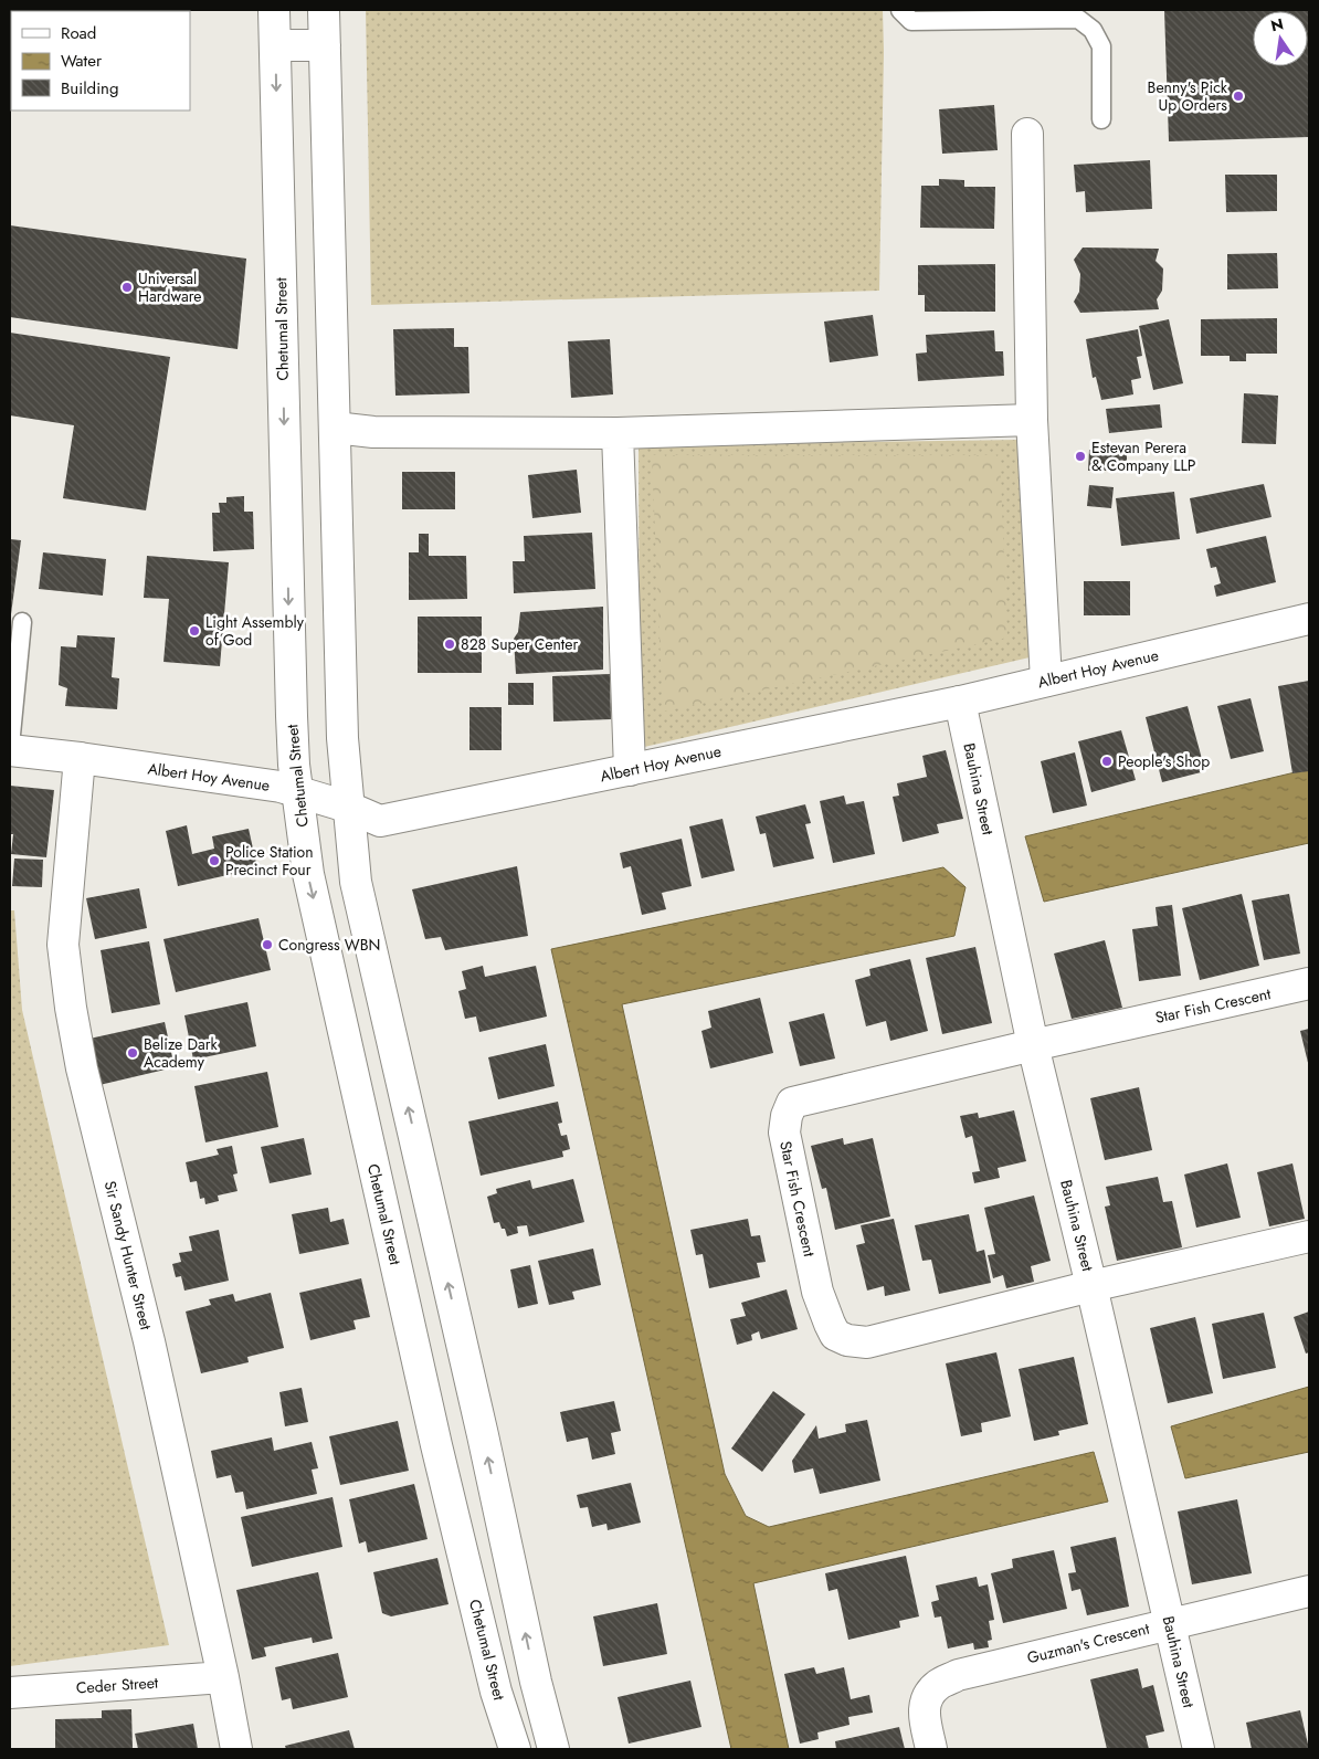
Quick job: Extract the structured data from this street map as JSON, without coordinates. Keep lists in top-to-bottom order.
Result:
{
  "streets": {
    "main road": [
      "Chetumal Street",
      "Albert Hoy Avenue",
      "Bauhina Street",
      "Star Fish Crescent",
      "Sir Sandy Hunter Street",
      "Guzman's Crescent",
      "Ceder Street"
    ]
  },
  "crossings": [
    ["Chetumal Street", "Albert Hoy Avenue"],
    ["Albert Hoy Avenue", "Bauhina Street"],
    ["Albert Hoy Avenue", "Sir Sandy Hunter Street"],
    ["Bauhina Street", "Star Fish Crescent"],
    ["Bauhina Street", "Guzman's Crescent"],
    ["Sir Sandy Hunter Street", "Ceder Street"]
  ],
  "places": [
    "Benny's Pick Up Orders",
    "Universal Hardware",
    "Estevan Perera & Company LLP",
    "Light Assembly of God",
    "828 Super Center",
    "People's Shop",
    "Police Station Precinct Four",
    "Congress WBN",
    "Belize Dark Academy"
  ],
  "legend": ["Road", "Water", "Building"],
  "north": "top"
}
